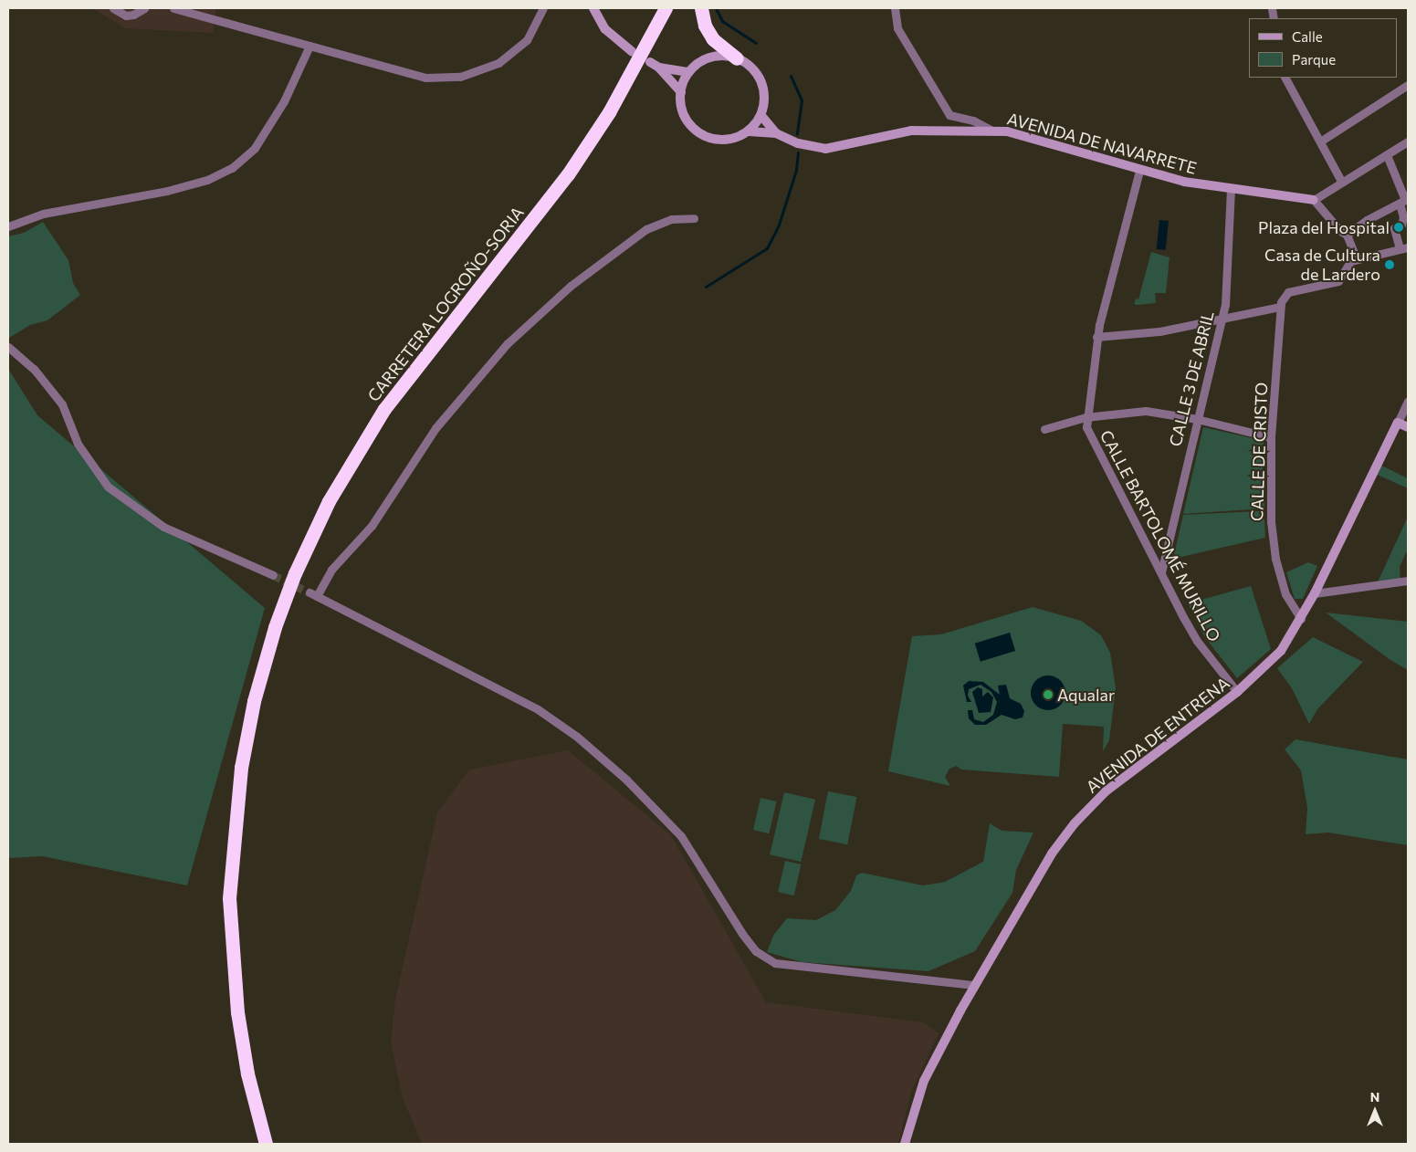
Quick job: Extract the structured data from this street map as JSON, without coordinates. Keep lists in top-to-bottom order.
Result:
{
  "streets": {
    "highway": ["CARRETERA LOGROÑO-SORIA"],
    "street": [
      "AVENIDA DE NAVARRETE",
      "CALLE 3 DE ABRIL",
      "CALLE DE CRISTO",
      "CALLE BARTOLOMÉ MURILLO",
      "AVENIDA DE ENTRENA"
    ]
  },
  "crossings": [
    ["AVENIDA DE NAVARRETE", "CALLE 3 DE ABRIL"],
    ["AVENIDA DE NAVARRETE", "CALLE BARTOLOMÉ MURILLO"],
    ["CALLE 3 DE ABRIL", "CALLE BARTOLOMÉ MURILLO"],
    ["CALLE DE CRISTO", "AVENIDA DE ENTRENA"],
    ["CALLE BARTOLOMÉ MURILLO", "AVENIDA DE ENTRENA"]
  ],
  "places": ["Plaza del Hospital", "Casa de Cultura de Lardero", "Aqualar"],
  "legend": ["Calle", "Parque"],
  "north": "top"
}
